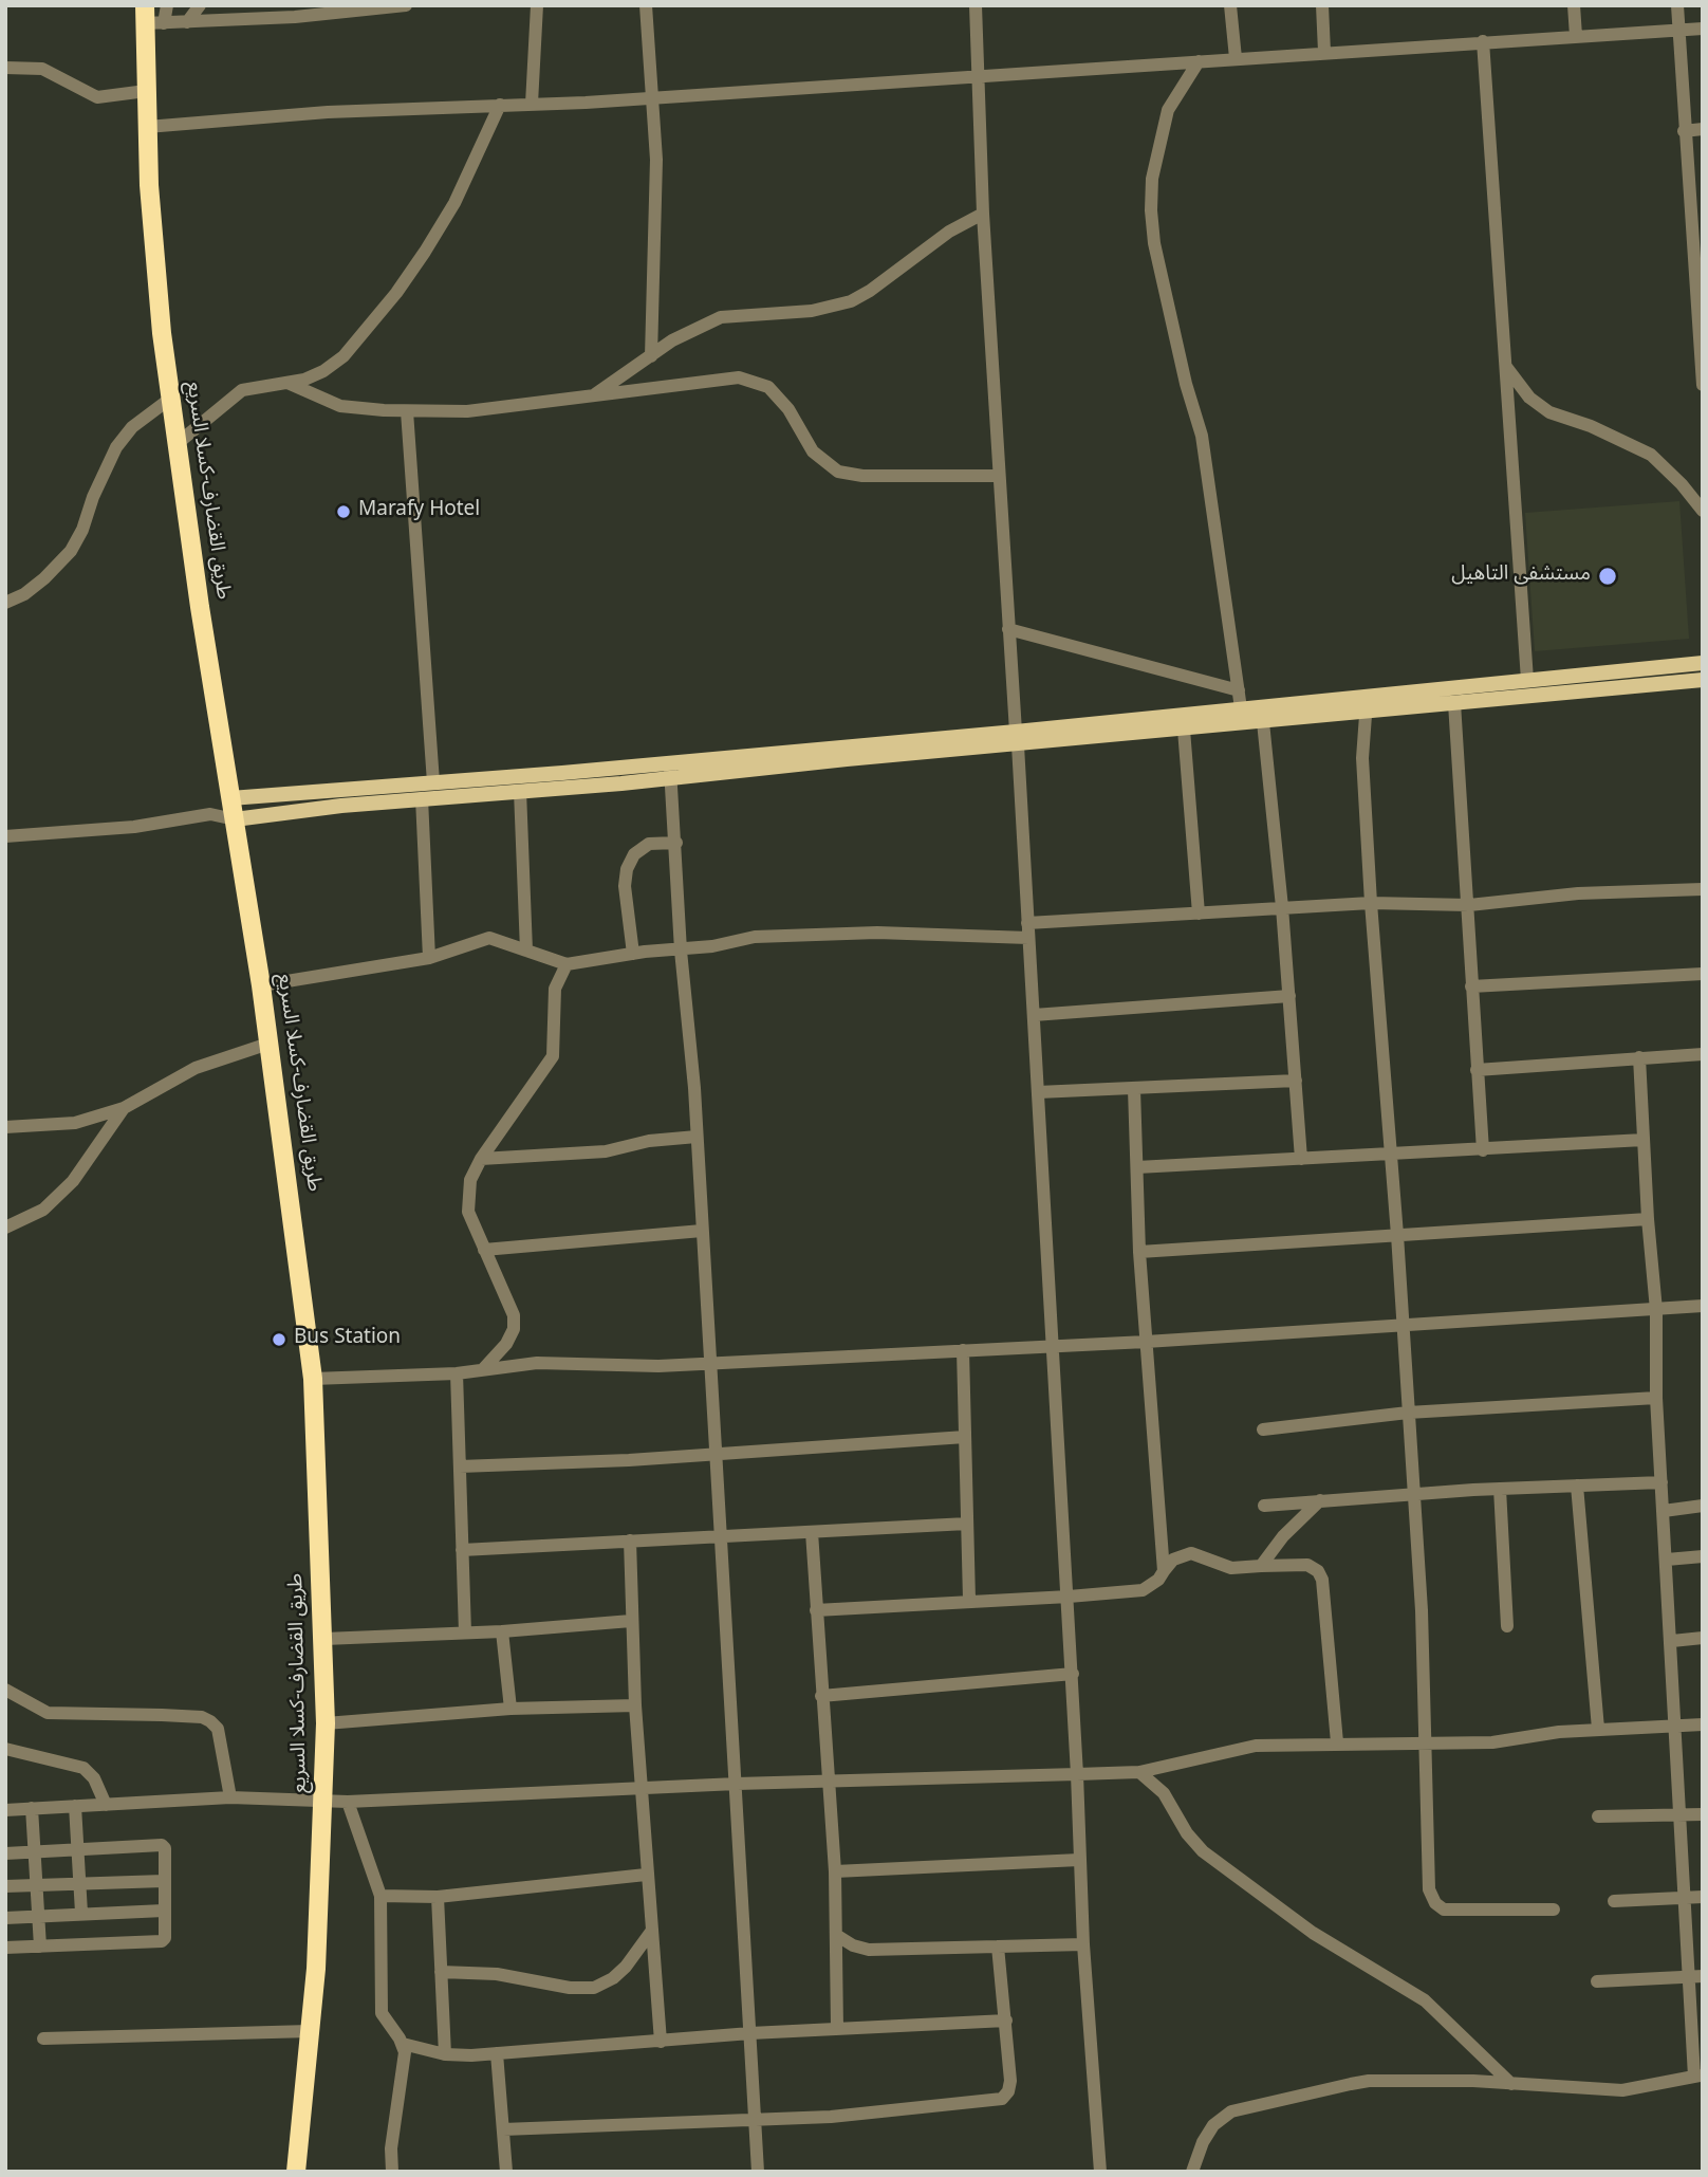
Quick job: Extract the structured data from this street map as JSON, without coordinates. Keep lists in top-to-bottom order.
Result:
{
  "streets": {
    "highway": ["طريق القضارف-كسلا السريع"]
  },
  "places": ["Marafy Hotel", "مستشفى التاهيل", "Bus Station"]
}
